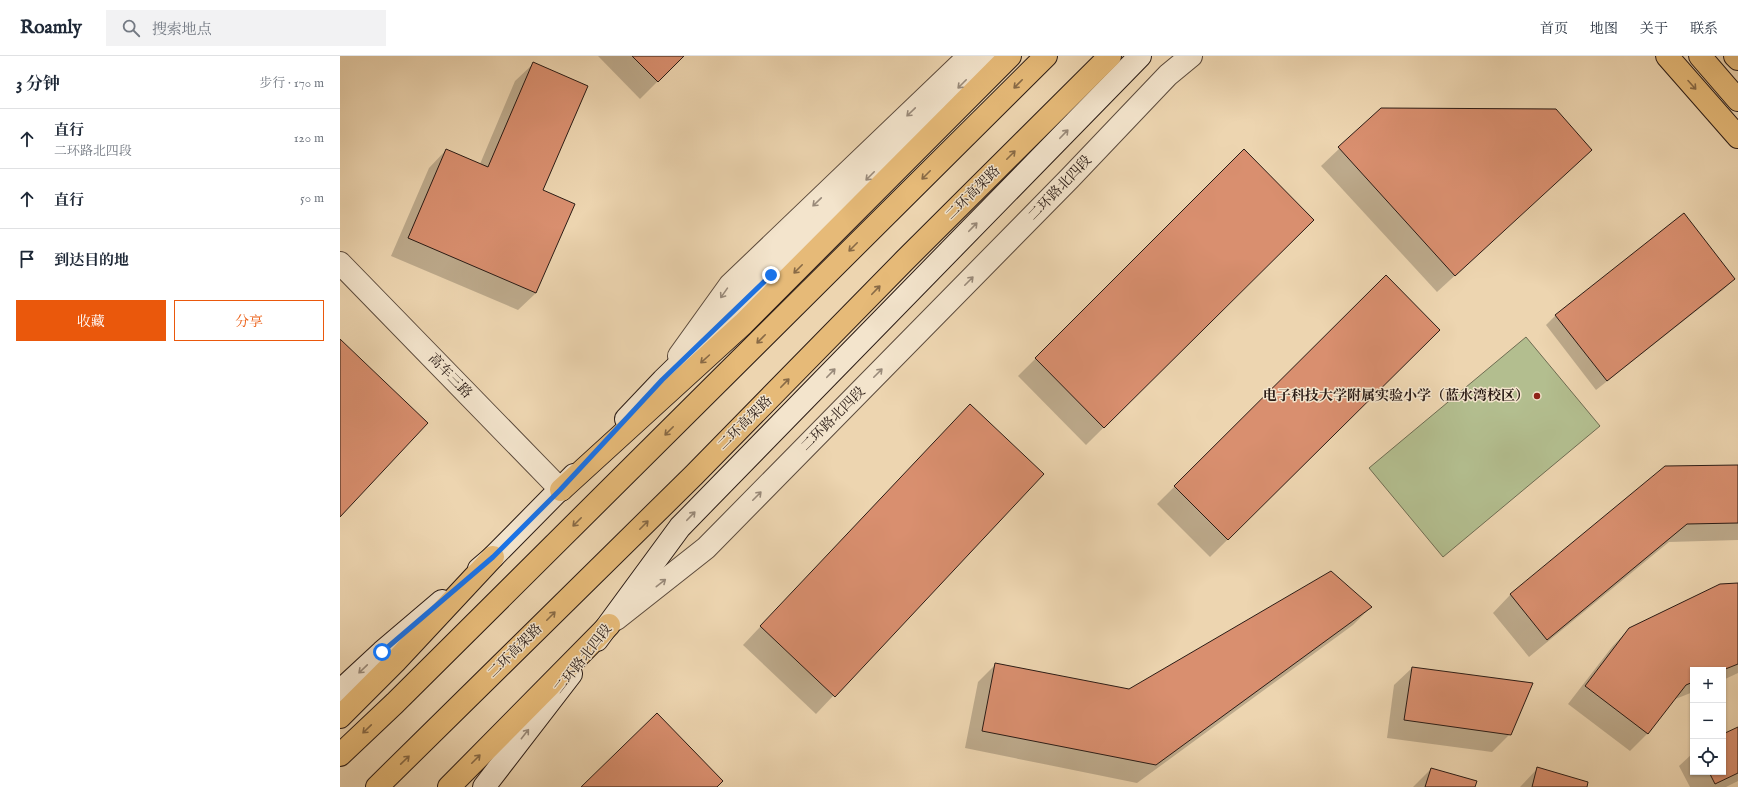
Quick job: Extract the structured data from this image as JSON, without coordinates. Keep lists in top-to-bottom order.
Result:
{
  "streets": {
    "main road": ["二环路北四段", "二环高架路", "高车三路"]
  },
  "places": ["电子科技大学附属实验小学（蓝水湾校区）"],
  "page": {
    "header": "Roamly",
    "search": "搜索地点",
    "nav": [
      "首页",
      "地图",
      "关于",
      "联系"
    ],
    "heading": ["3 分钟", "步行 · 170 m"],
    "list": [
      ["直行", "二环路北四段", "120 m"],
      ["直行", "50 m"],
      "到达目的地"
    ],
    "buttons": ["收藏", "分享"],
    "map_buttons": ["+", "−"]
  }
}
